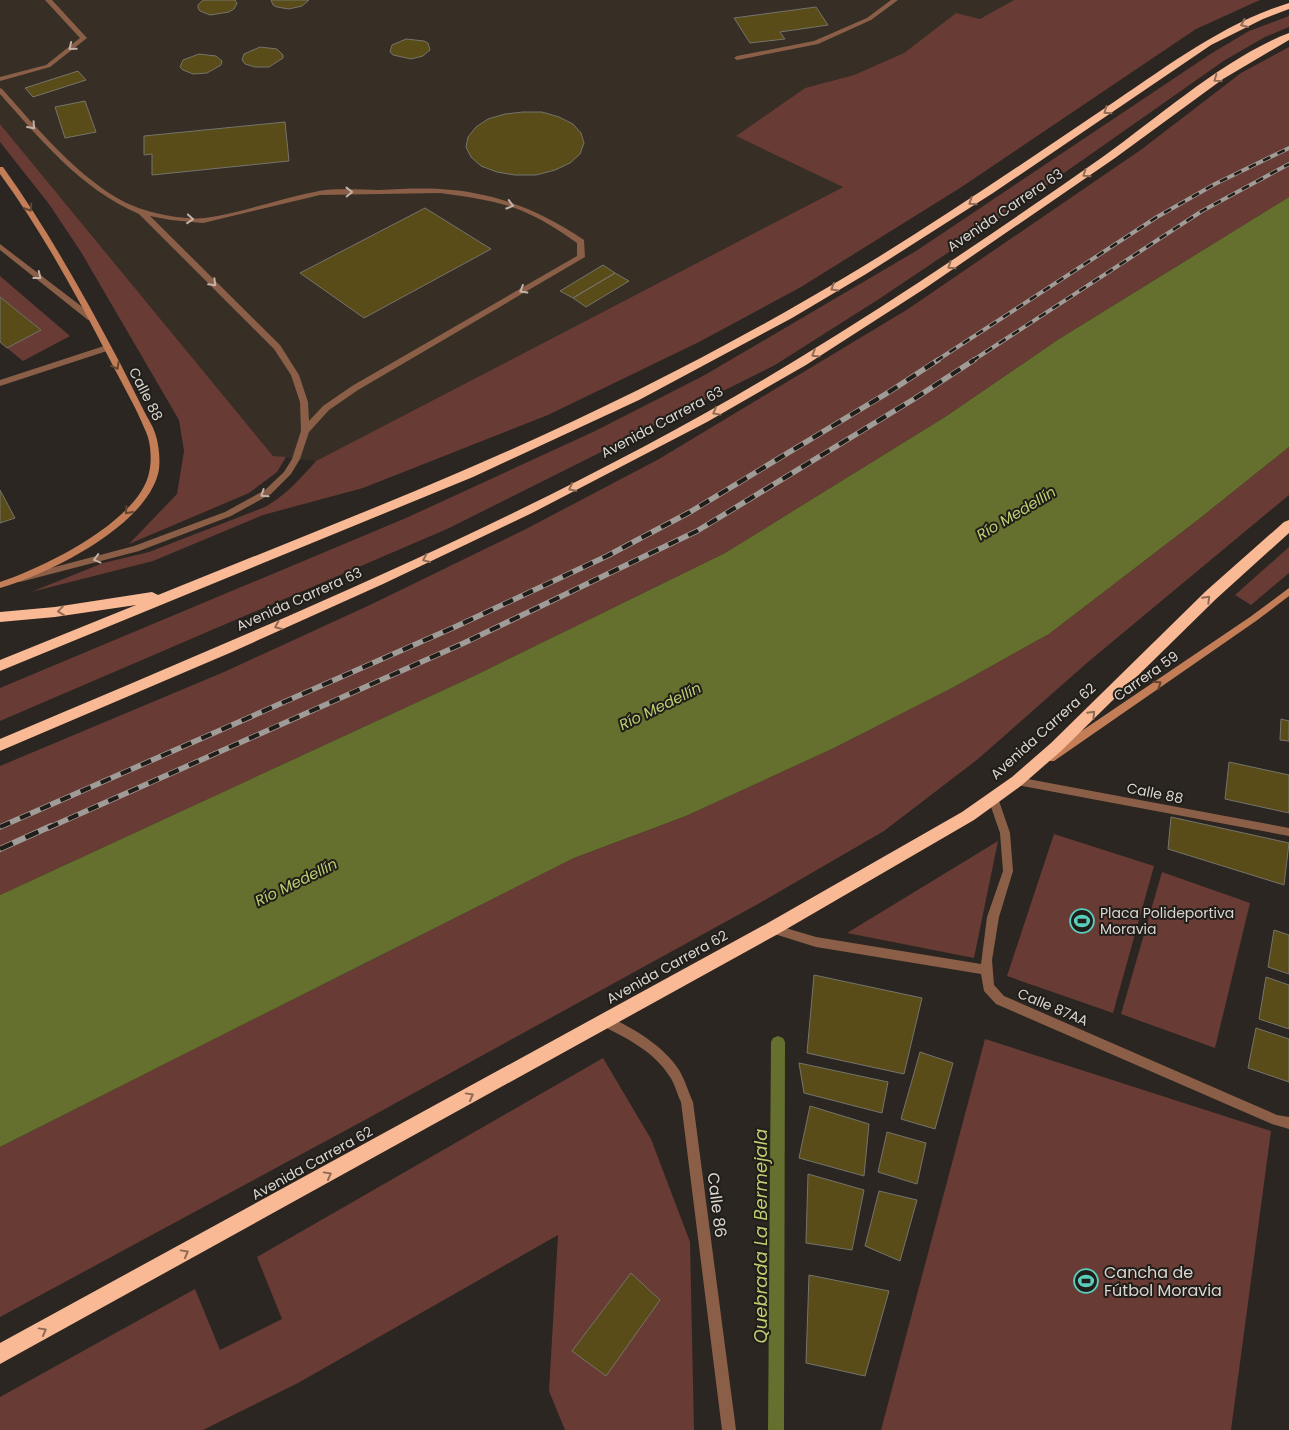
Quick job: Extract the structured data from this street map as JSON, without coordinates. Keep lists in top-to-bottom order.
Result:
{
  "streets": {
    "highway": ["Avenida Carrera 63", "Avenida Carrera 62"],
    "street": [
      "Calle 88",
      "Carrera 59",
      "Calle 87AA",
      "Calle 86"
    ]
  },
  "crossings": [
    ["Calle 88", "Carrera 59"],
    ["Calle 88", "Avenida Carrera 62"],
    ["Carrera 59", "Avenida Carrera 62"],
    ["Avenida Carrera 62", "Calle 87AA"],
    ["Avenida Carrera 62", "Calle 86"]
  ],
  "one_way": ["Avenida Carrera 63", "Carrera 59", "Avenida Carrera 62"],
  "water": ["Río Medellín", "Quebrada La Bermejala"],
  "places": {
    "sports": ["Placa Polideportiva Moravia", "Cancha de Fútbol Moravia"]
  }
}
